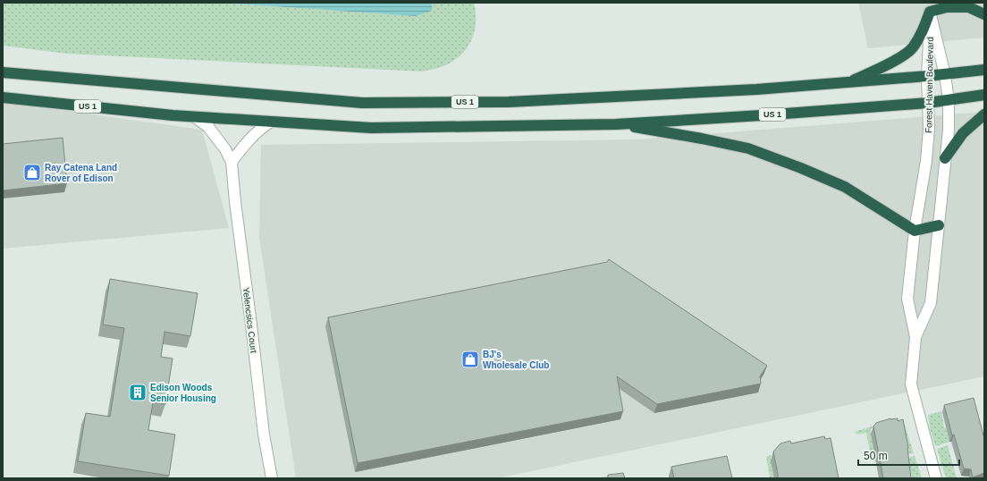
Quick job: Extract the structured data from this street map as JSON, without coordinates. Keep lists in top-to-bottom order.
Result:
{
  "streets": {
    "highway": ["US 1"],
    "street": ["Forest Haven Boulevard", "Yelencsics Court"]
  },
  "crossings": [
    ["Forest Haven Boulevard", "US 1"],
    ["US 1", "Yelencsics Court"]
  ],
  "places": {
    "shop": ["Ray Catena Land Rover of Edison", "BJ's Wholesale Club"],
    "building": ["Edison Woods Senior Housing"]
  },
  "scale_bar": "50 m"
}
